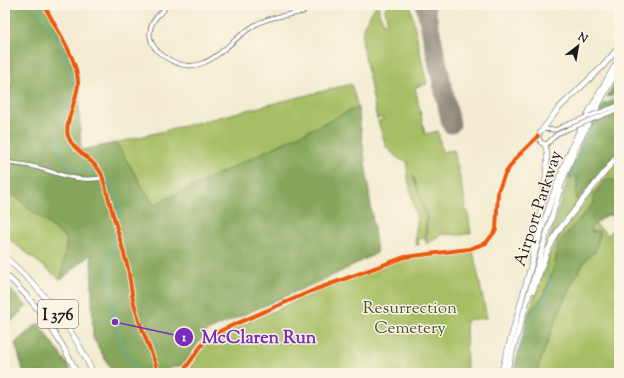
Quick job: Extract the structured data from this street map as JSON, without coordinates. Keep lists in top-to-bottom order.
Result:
{
  "streets": {
    "highway": ["Airport Parkway", "I 376"]
  },
  "parks": ["Resurrection Cemetery"],
  "places": ["McClaren Run"],
  "north": "top right"
}
